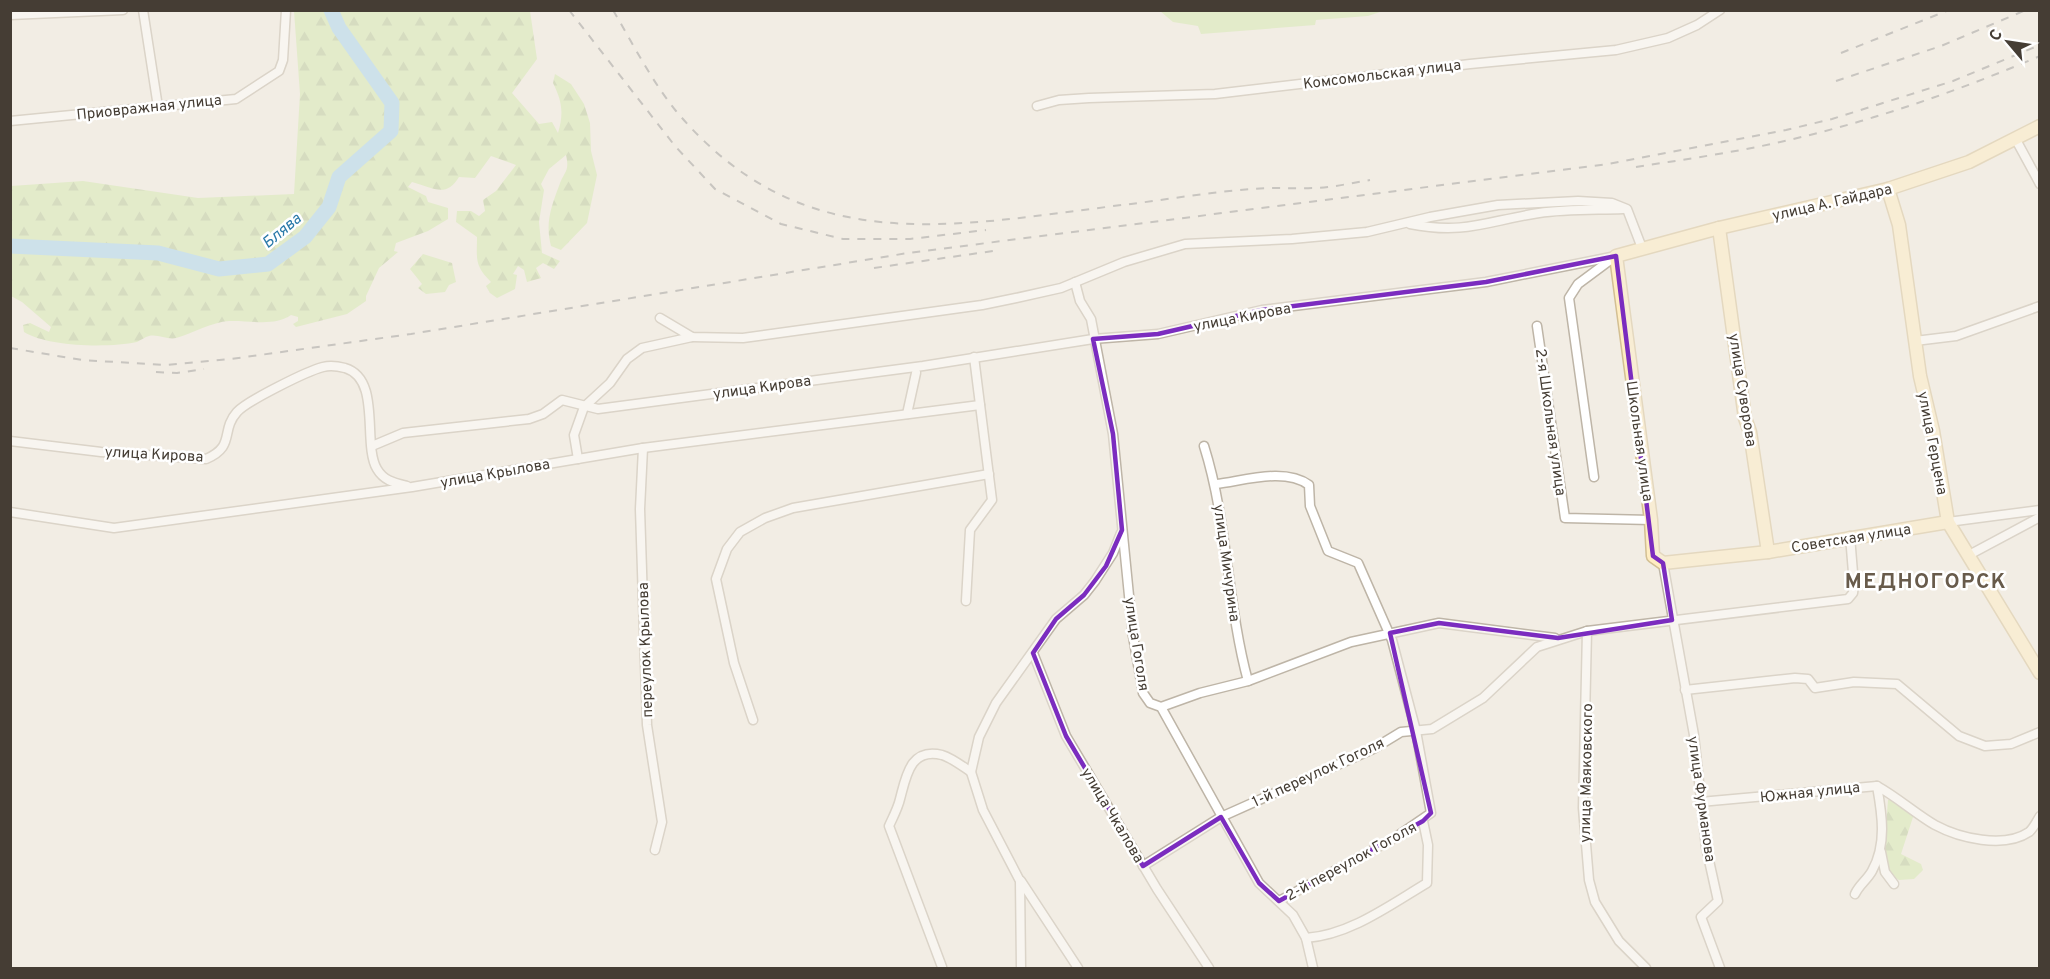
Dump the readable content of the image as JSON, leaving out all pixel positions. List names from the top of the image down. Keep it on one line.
{"streets":{"street":["Комсомольская улица","Приовражная улица","улица А. Гайдара","улица Кирова","улица Суворова","2-я Школьная улица","Школьная улица","улица Герцена","улица Крылова","Советская улица","улица Мичурина","улица Гоголя","переулок Крылова","1-й переулок Гоголя","улица Маяковского","Южная улица","улица Фурманова","улица Чкалова","2-й переулок Гоголя"]},"crossings":[["улица А. Гайдара","улица Кирова"],["улица А. Гайдара","улица Суворова"],["улица А. Гайдара","Школьная улица"],["улица А. Гайдара","улица Герцена"],["улица Кирова","Школьная улица"],["улица Кирова","улица Гоголя"],["улица Суворова","Советская улица"],["2-я Школьная улица","Школьная улица"],["Школьная улица","Советская улица"],["Школьная улица","улица Фурманова"],["улица Герцена","Советская улица"],["улица Крылова","переулок Крылова"],["улица Гоголя","1-й переулок Гоголя"],["улица Гоголя","2-й переулок Гоголя"],["1-й переулок Гоголя","улица Чкалова"],["Южная улица","улица Фурманова"]],"districts":["МЕДНОГОРСК"],"water":["Блява"],"north":"top left"}
